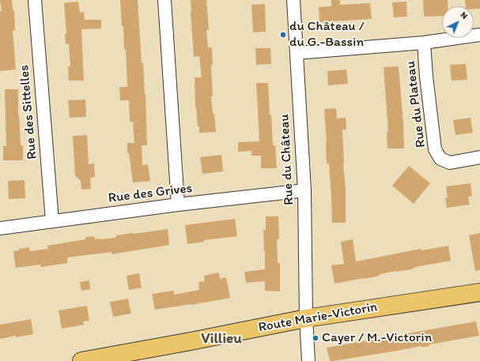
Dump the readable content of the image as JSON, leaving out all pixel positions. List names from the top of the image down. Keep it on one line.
{"streets":{"main road":["Route Marie-Victorin"],"street":["Rue du Plateau","Rue des Sittelles","Rue du Château","Rue des Grives"]},"crossings":[["Rue des Sittelles","Rue des Grives"],["Rue du Château","Rue des Grives"],["Rue du Château","Route Marie-Victorin"]],"districts":["Villieu"],"places":["du Château / du G.-Bassin","Cayer / M.-Victorin"],"north":"top right"}
